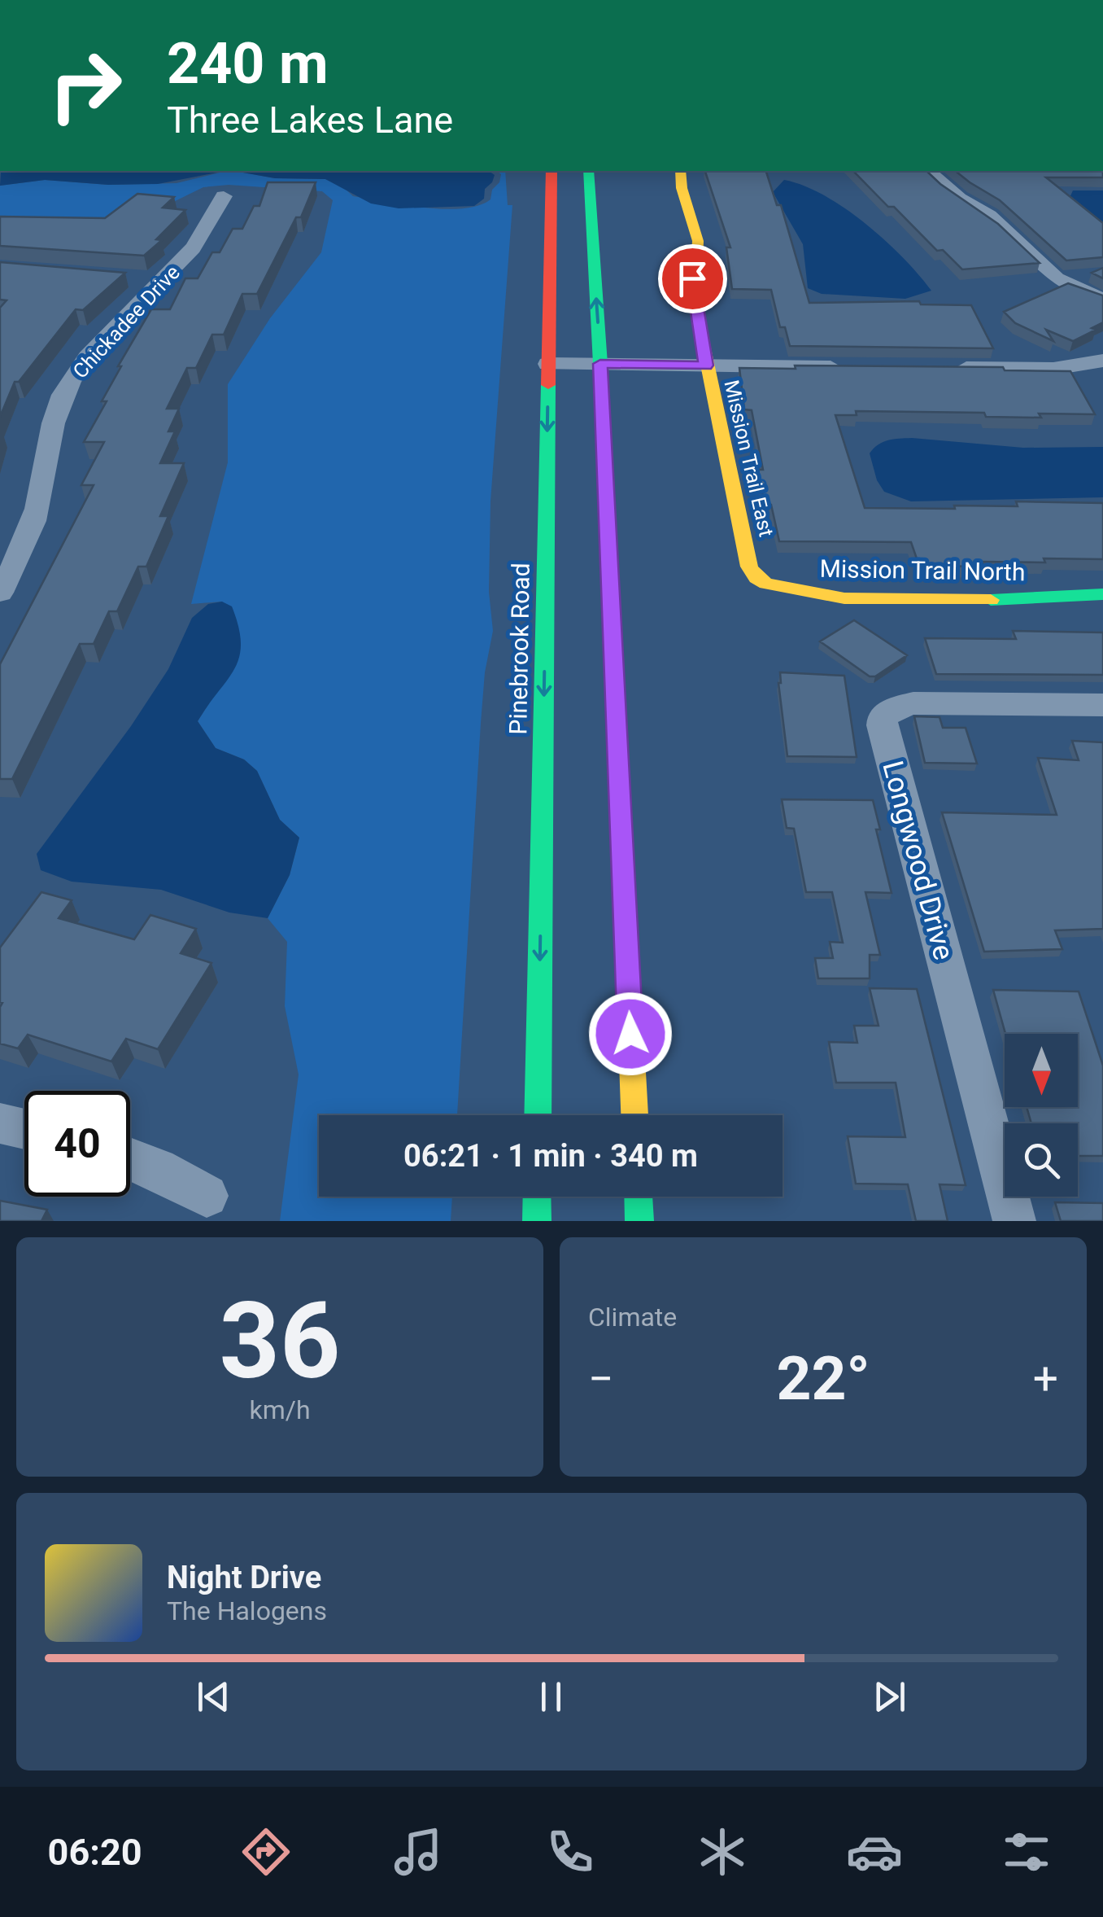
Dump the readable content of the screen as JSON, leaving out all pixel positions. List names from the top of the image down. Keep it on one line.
{"streets":{"street":["Chickadee Drive","Mission Trail East","Mission Trail North","Pinebrook Road","Longwood Drive"]},"crossings":[["Mission Trail East","Mission Trail North"]],"north":"bottom","page":{"turn":["240 m","Three Lakes Lane"],"limit":"40","trip":"06:21 · 1 min · 340 m","tile":[["36","km/h"],"Climate"],"heat":["−","22°","+"],"song":["Night Drive","The Halogens"],"tabs":"06:20"}}
